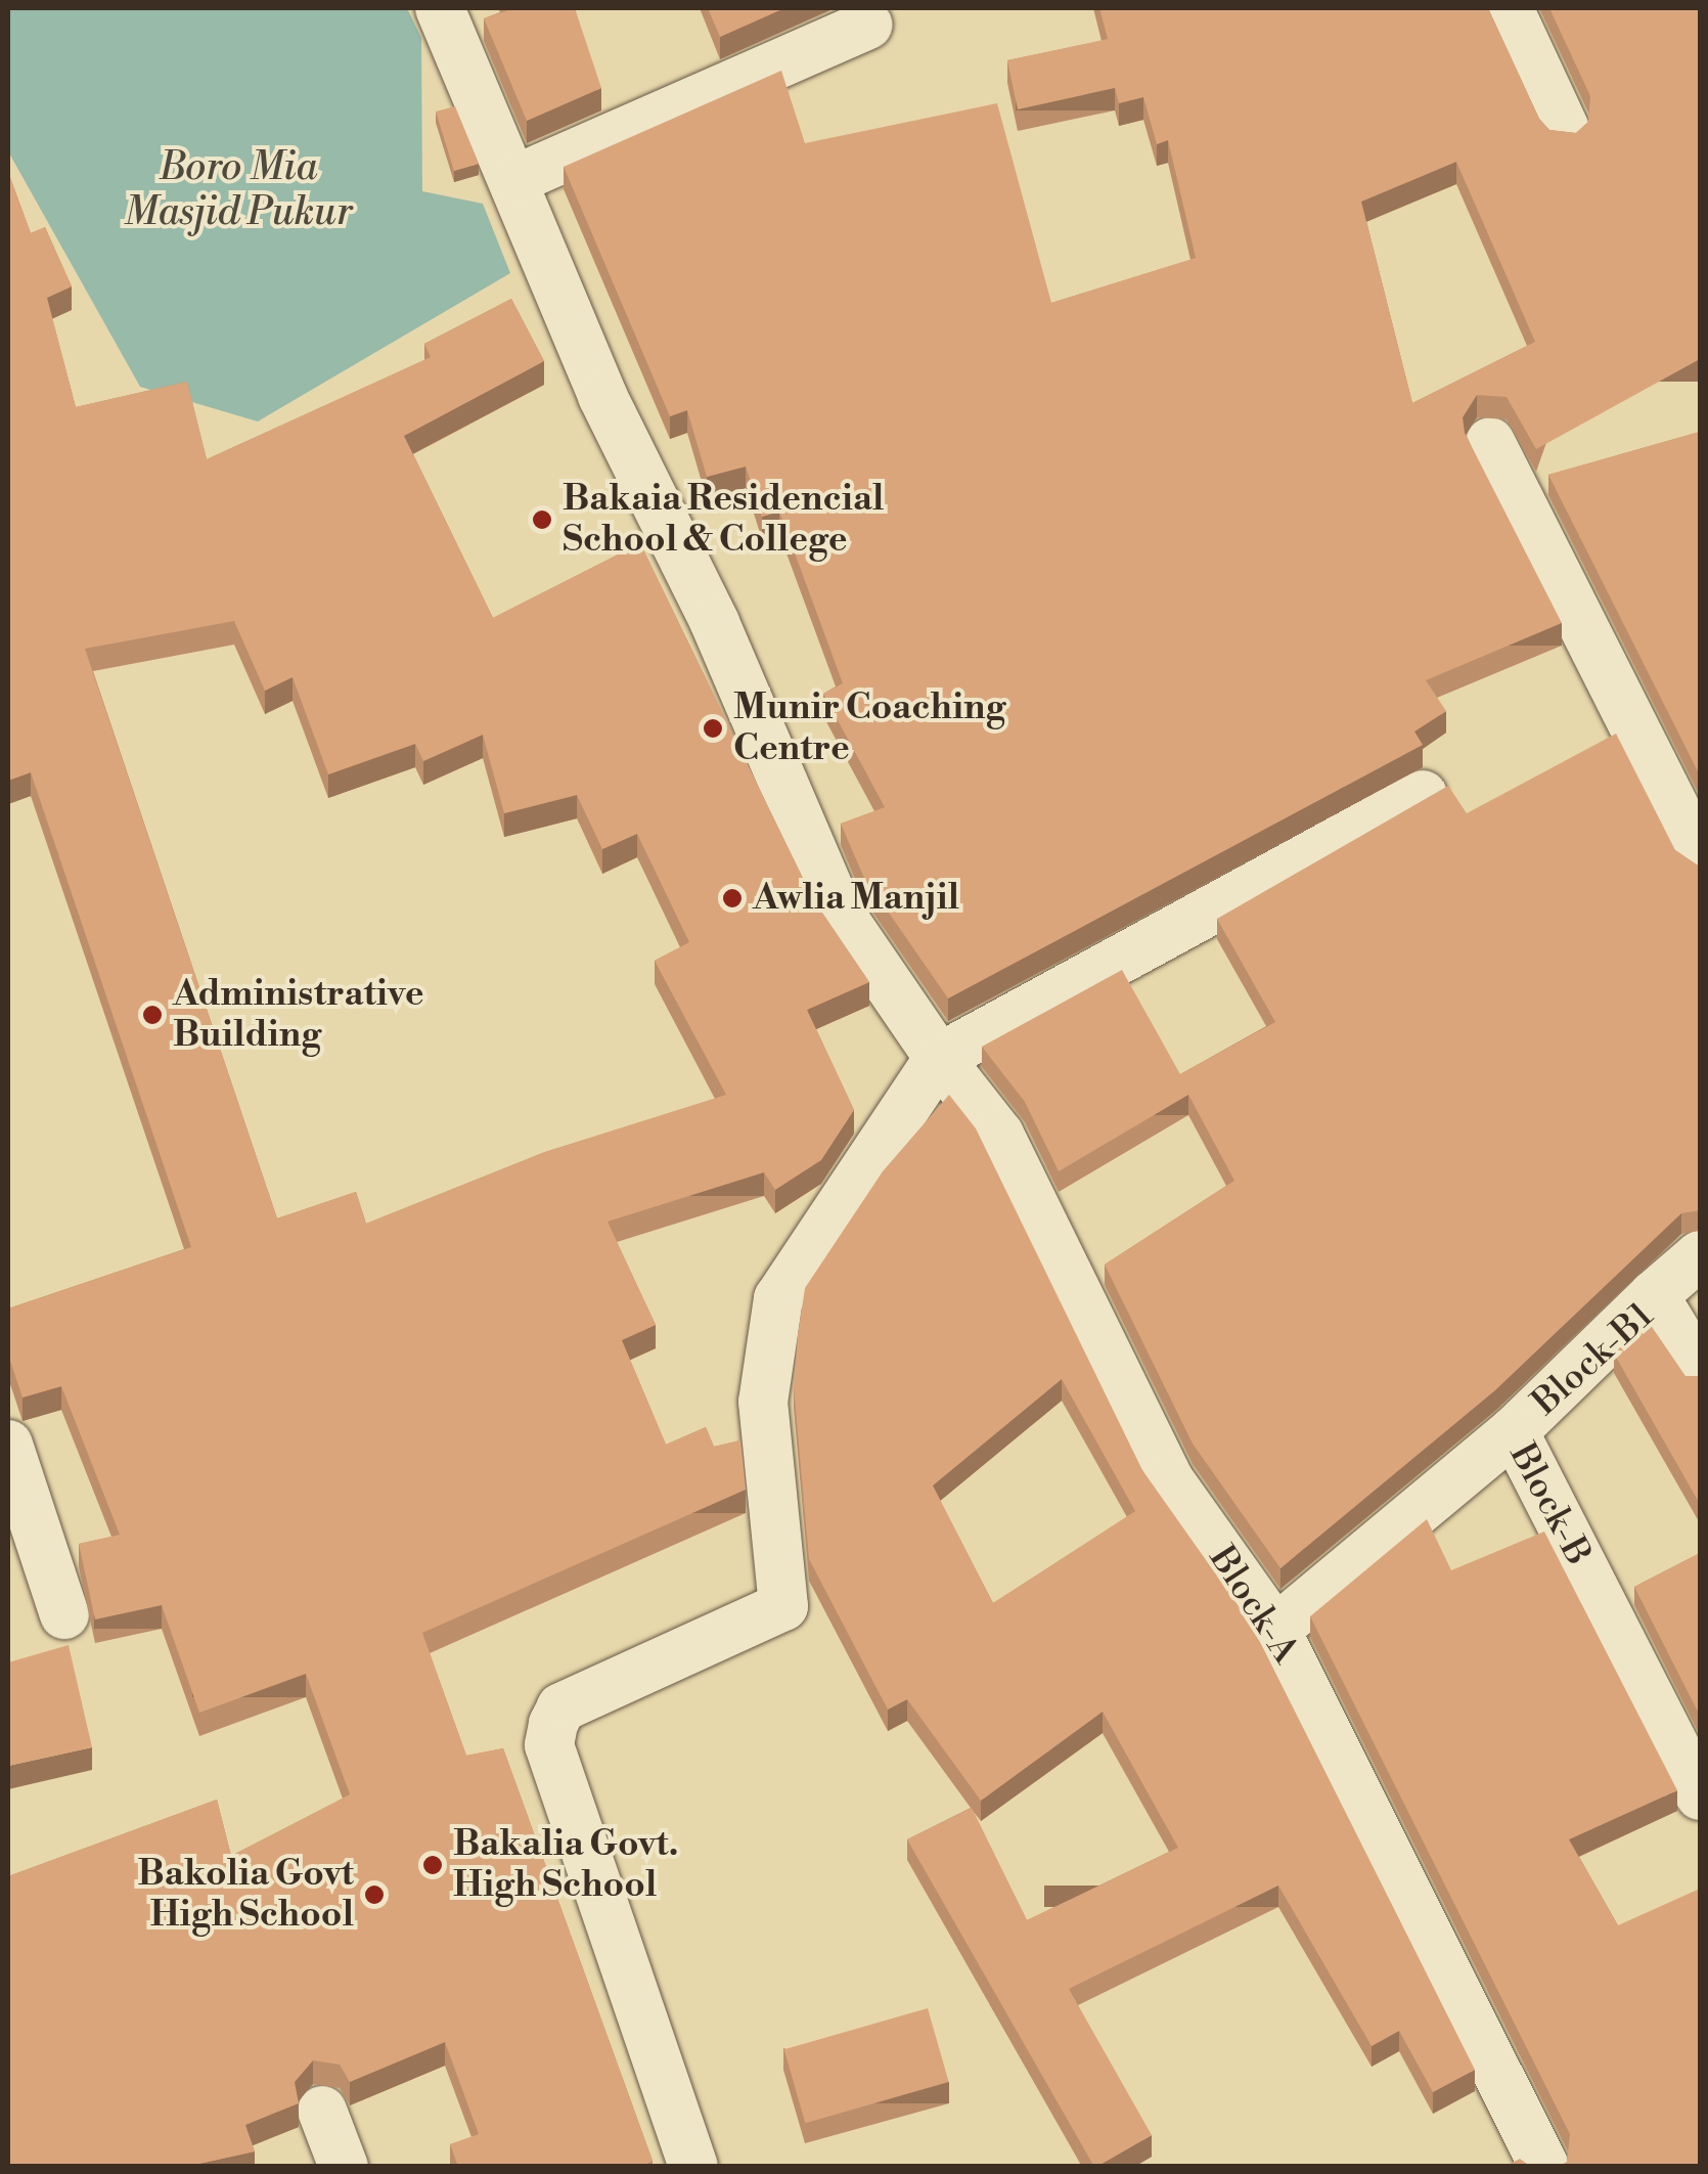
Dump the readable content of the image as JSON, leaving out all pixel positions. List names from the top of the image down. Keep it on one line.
{"streets":{"street":["Block-B1","Block-B","Block-A"]},"crossings":[["Block-B1","Block-B"],["Block-B","Block-A"]],"water":["Boro Mia Masjid Pukur"],"places":["Bakaia Residencial School & College","Munir Coaching Centre","Awlia Manjil","Administrative Building","Bakalia Govt. High School","Bakolia Govt High School"]}
